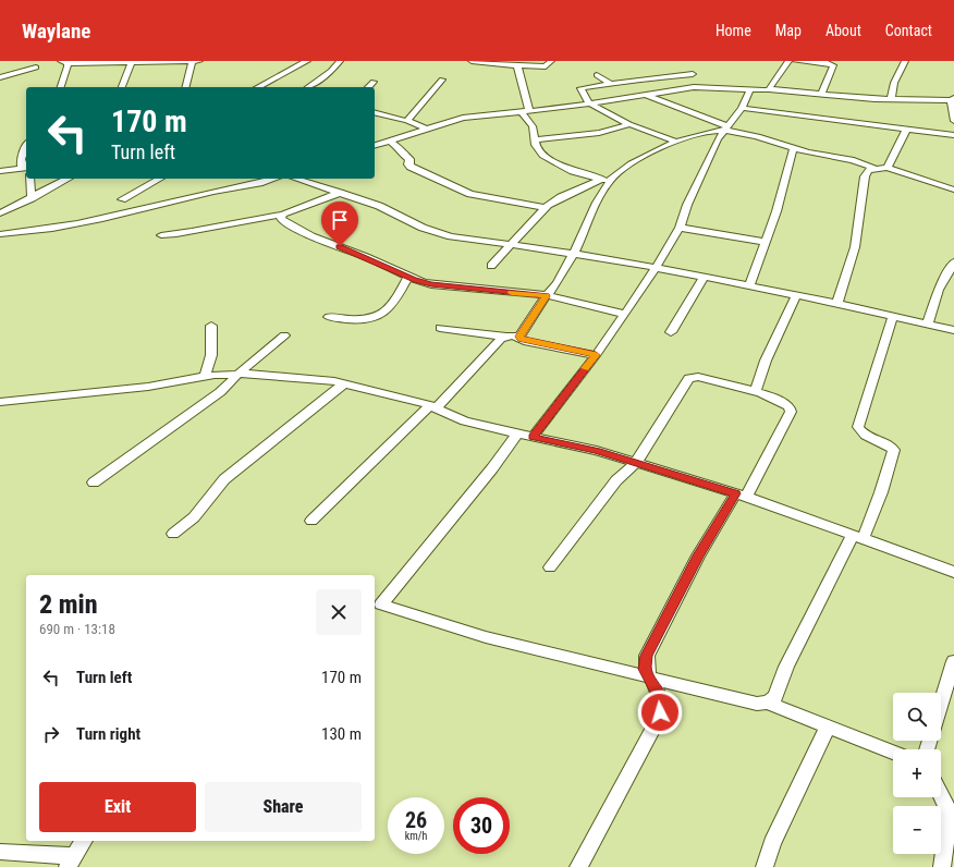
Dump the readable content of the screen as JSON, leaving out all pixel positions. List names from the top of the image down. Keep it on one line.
{"page":{"header":"Waylane","nav":["Home","Map","About","Contact"],"turn":["170 m","Turn left"],"heading":["2 min","690 m · 13:18"],"list":[{"name":"Turn left","value":"170 m"},{"name":"Turn right","value":"130 m"}],"map_buttons":["+","−"],"buttons":["Exit","Share"],"speed":"26 km/h","limit":"30"}}
